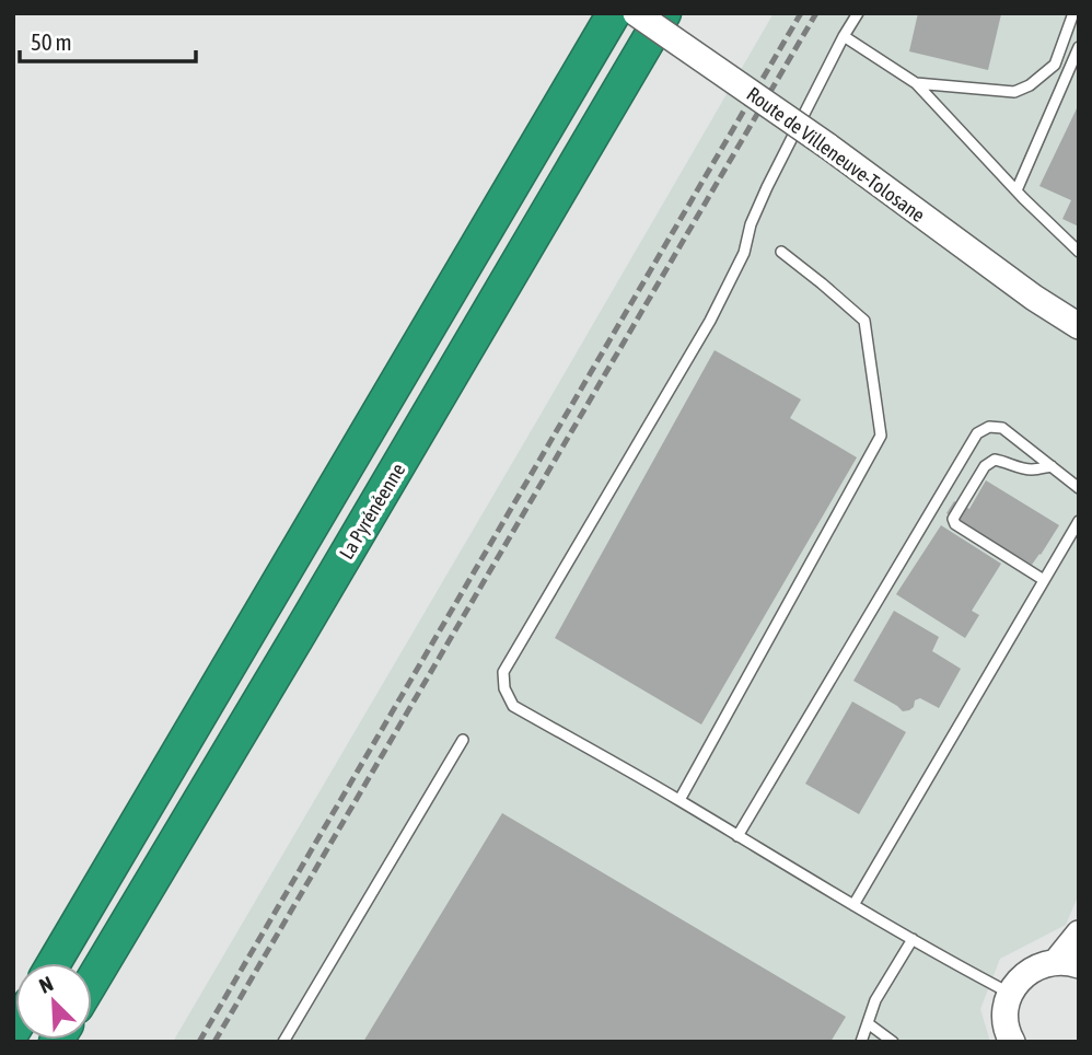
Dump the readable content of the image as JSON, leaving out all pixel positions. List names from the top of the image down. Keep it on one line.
{"streets":{"highway":["La Pyrénéenne"],"street":["Route de Villeneuve-Tolosane"]},"scale_bar":"50 m","north":"top left"}
